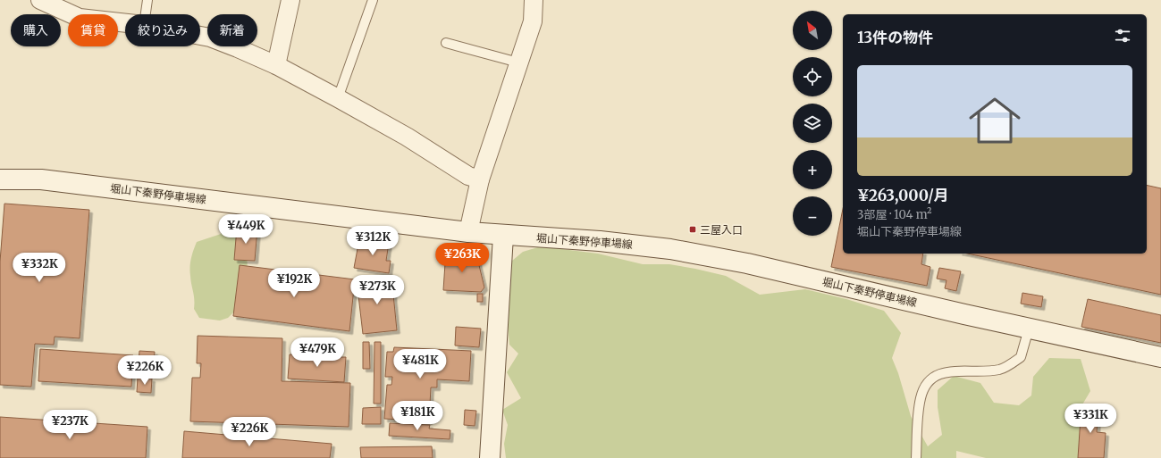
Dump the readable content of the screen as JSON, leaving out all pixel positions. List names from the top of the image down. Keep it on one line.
{"streets":{"main road":["堀山下秦野停車場線"]},"places":{"transit":["三屋入口"]},"north":"top left","page":{"map_buttons":["+","−"],"chip":["購入","賃貸","絞り込み","新着"],"heading":"13件の物件","list":[{"name":"¥263,000/月","note":"3部屋 · 104 m² · 堀山下秦野停車場線"}],"price":["¥449K","¥312K","¥263K","¥332K","¥192K","¥273K","¥479K","¥481K","¥226K","¥181K","¥331K","¥237K","¥226K"]}}
